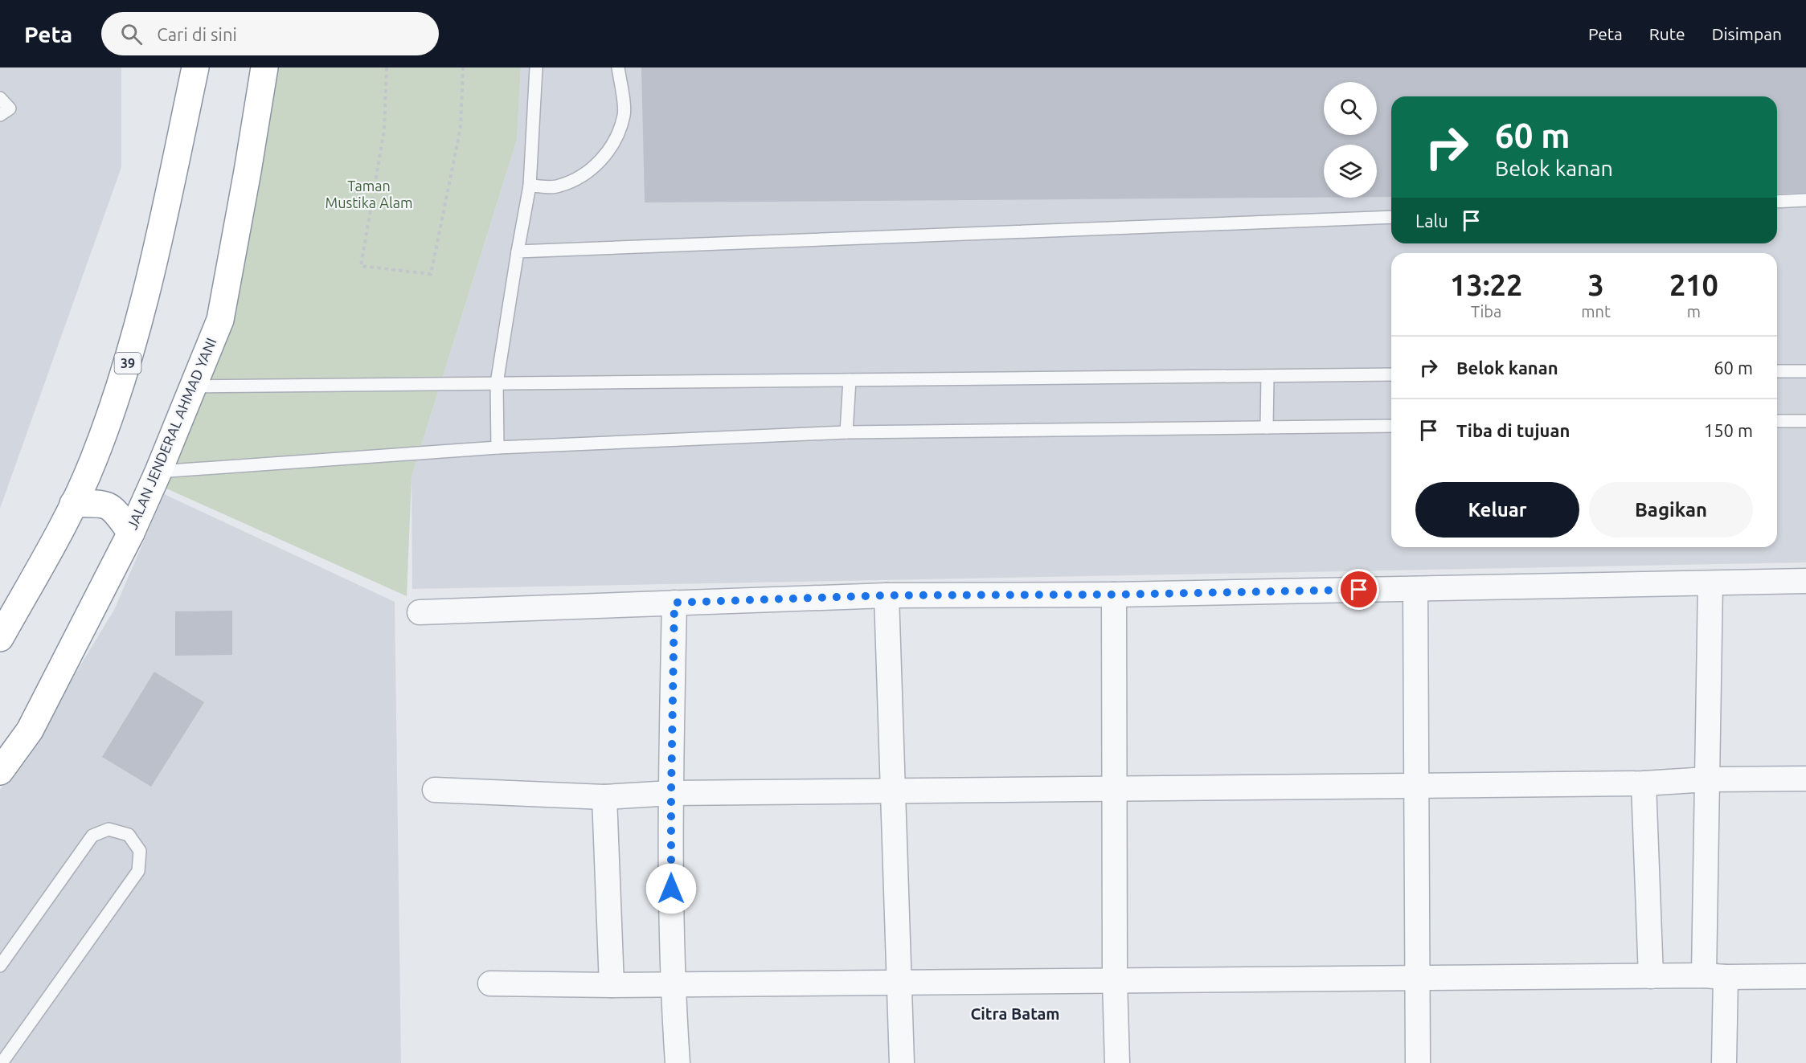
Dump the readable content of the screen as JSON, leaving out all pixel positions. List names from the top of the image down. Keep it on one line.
{"streets":{"highway":["39","JALAN JENDERAL AHMAD YANI"]},"districts":["Citra Batam"],"parks":["Taman Mustika Alam"],"page":{"header":"Peta","search":"Cari di sini","nav":["Peta","Rute","Disimpan"],"turn":["60 m","Belok kanan"],"then":"Lalu","eta":["13:22","Tiba","3","mnt","210","m"],"list":[{"name":"Belok kanan","value":"60 m"},{"name":"Tiba di tujuan","value":"150 m"}],"buttons":["Keluar","Bagikan"]}}
